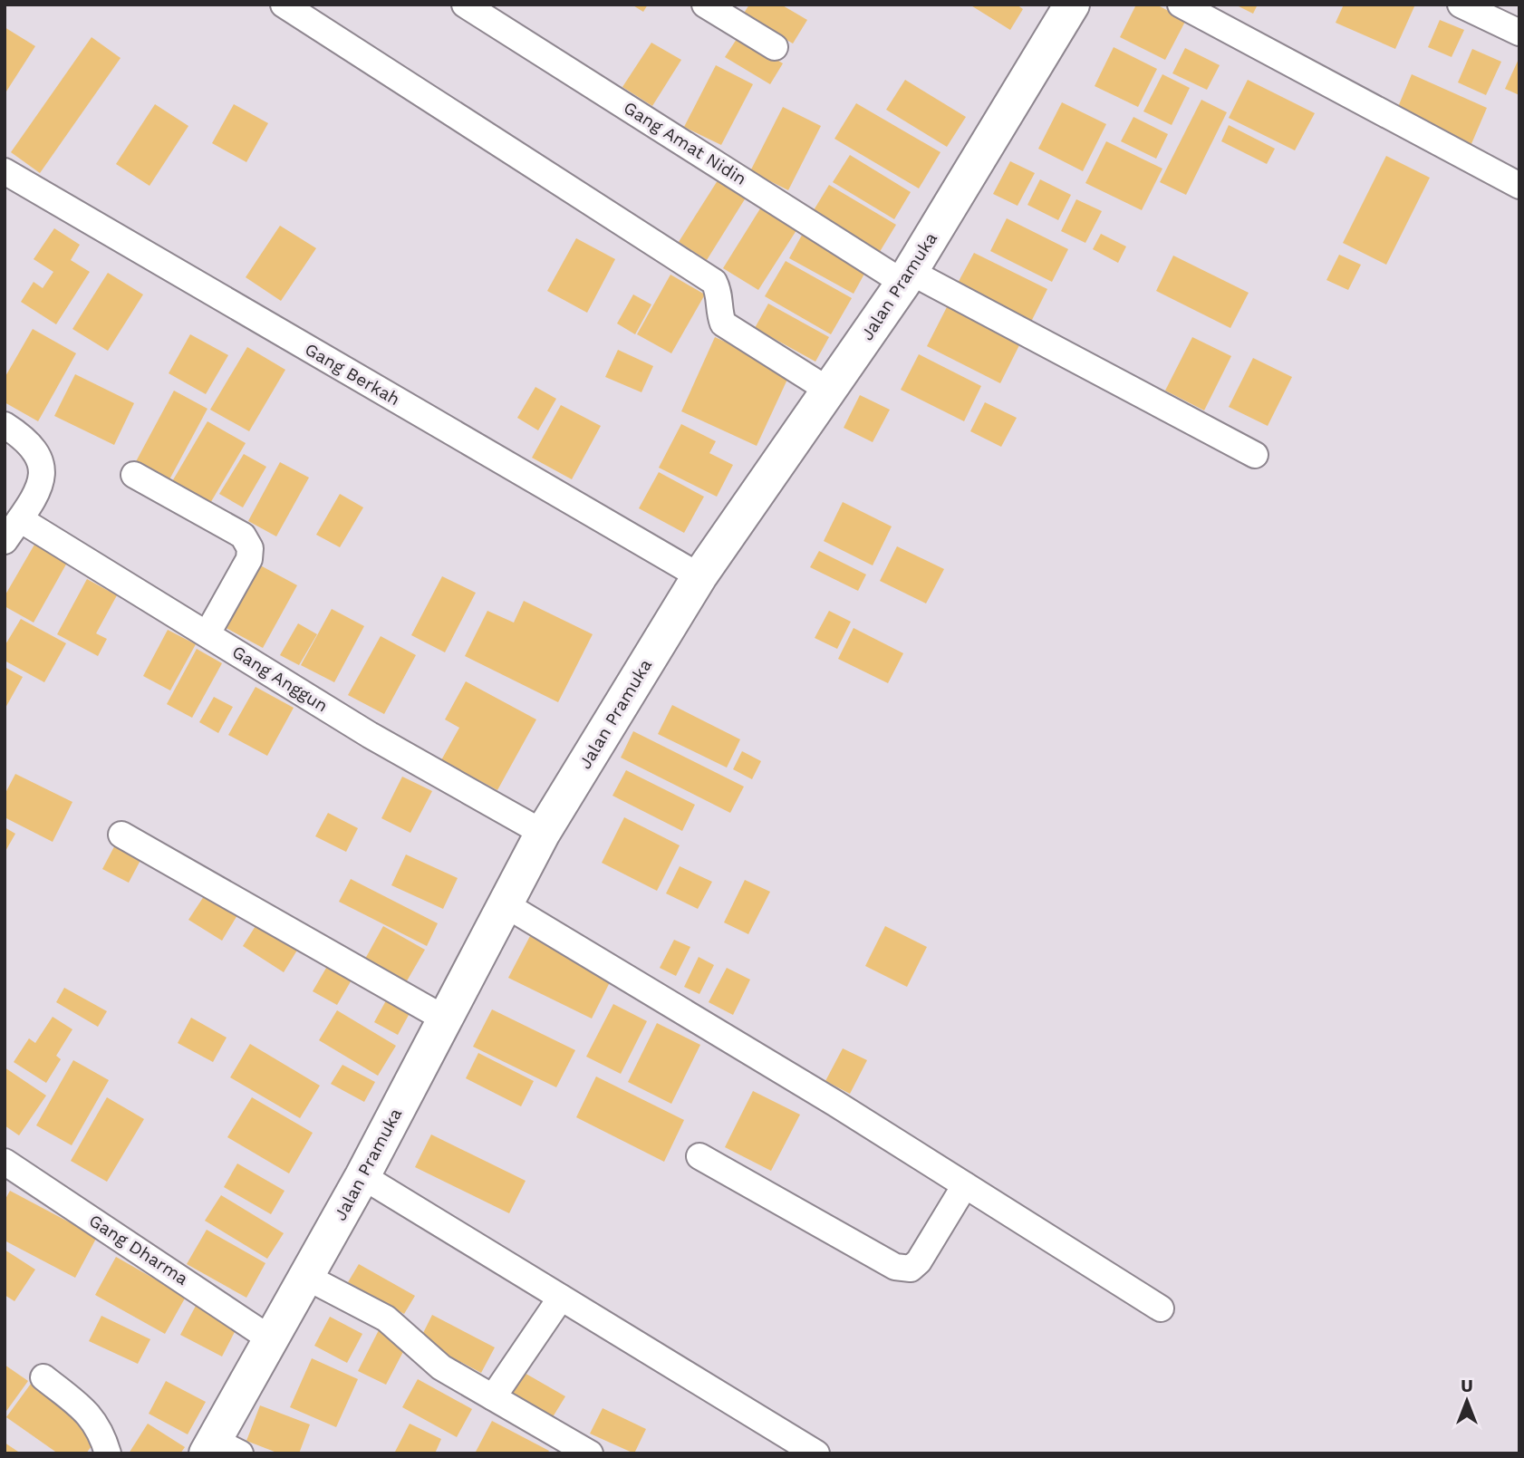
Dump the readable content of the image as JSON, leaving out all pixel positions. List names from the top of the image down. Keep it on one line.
{"streets":{"street":["Gang Amat Nidin","Jalan Pramuka","Gang Berkah","Gang Anggun","Gang Dharma"]},"crossings":[["Gang Amat Nidin","Jalan Pramuka"],["Jalan Pramuka","Gang Berkah"],["Jalan Pramuka","Gang Anggun"],["Jalan Pramuka","Gang Dharma"]],"north":"top"}
